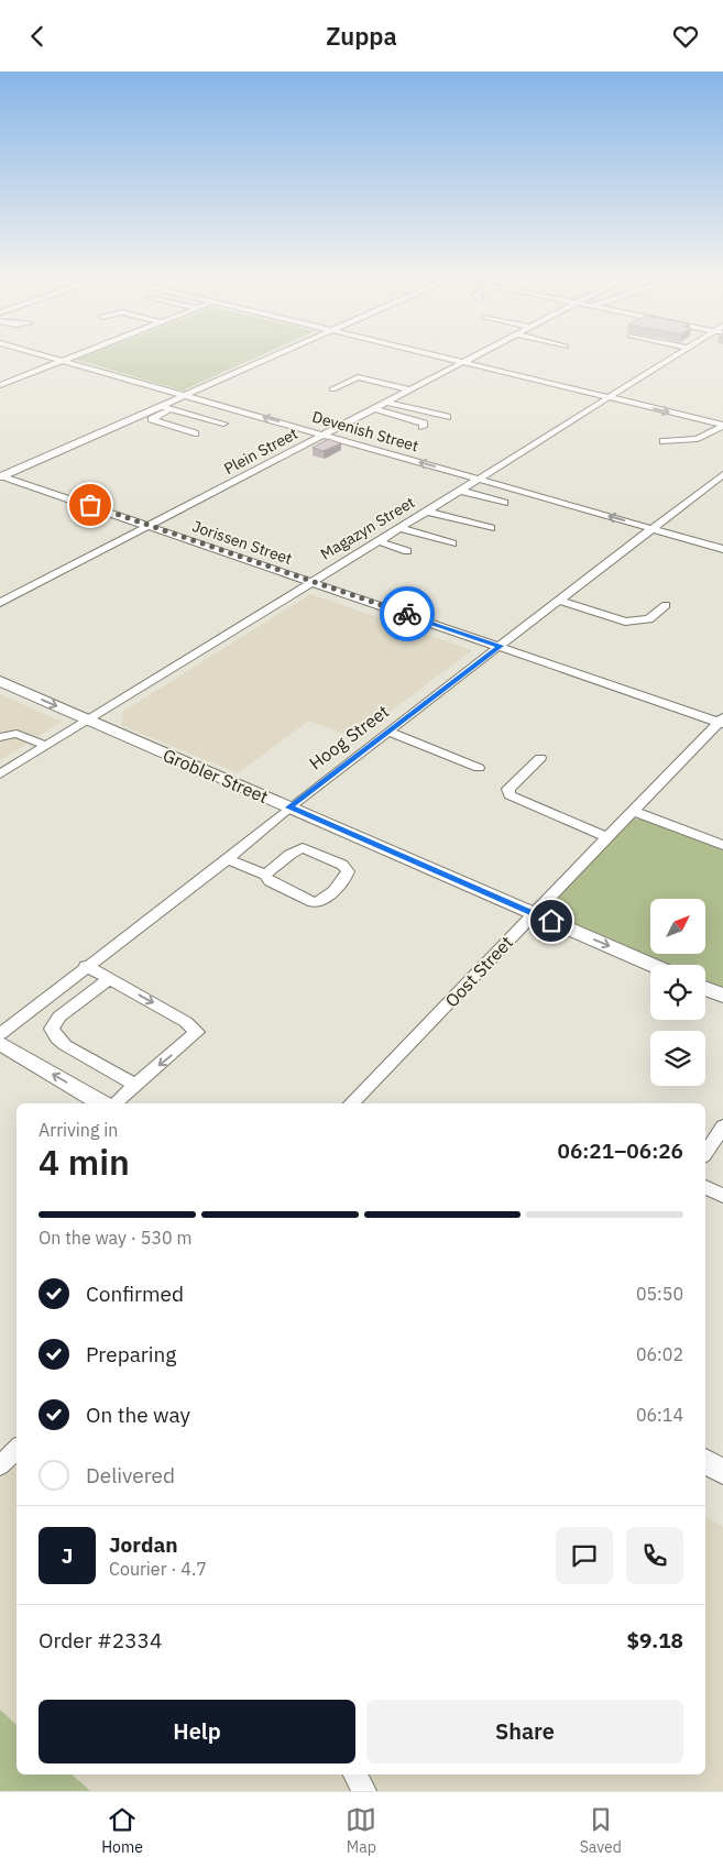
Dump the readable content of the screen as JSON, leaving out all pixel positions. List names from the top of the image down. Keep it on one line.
{"streets":{"main road":["Grobler Street"],"street":["Devenish Street","Plein Street","Magazyn Street","Jorissen Street","Hoog Street","Oost Street"]},"crossings":[["Devenish Street","Plein Street"],["Devenish Street","Magazyn Street"],["Devenish Street","Hoog Street"],["Plein Street","Jorissen Street"],["Magazyn Street","Jorissen Street"],["Magazyn Street","Grobler Street"],["Jorissen Street","Hoog Street"],["Jorissen Street","Oost Street"],["Hoog Street","Grobler Street"],["Grobler Street","Oost Street"]],"north":"top right","page":{"header":"Zuppa","heading":["4 min","Arriving in","06:21–06:26"],"panel":["Jordan","Courier · 4.7","Order #2334","$9.18"],"bar":"On the way · 530 m","list":[["Confirmed","05:50"],["Preparing","06:02"],["On the way","06:14"],"Delivered"],"round":"J","buttons":["Help","Share"],"tabs":["Home","Map","Saved"]}}
